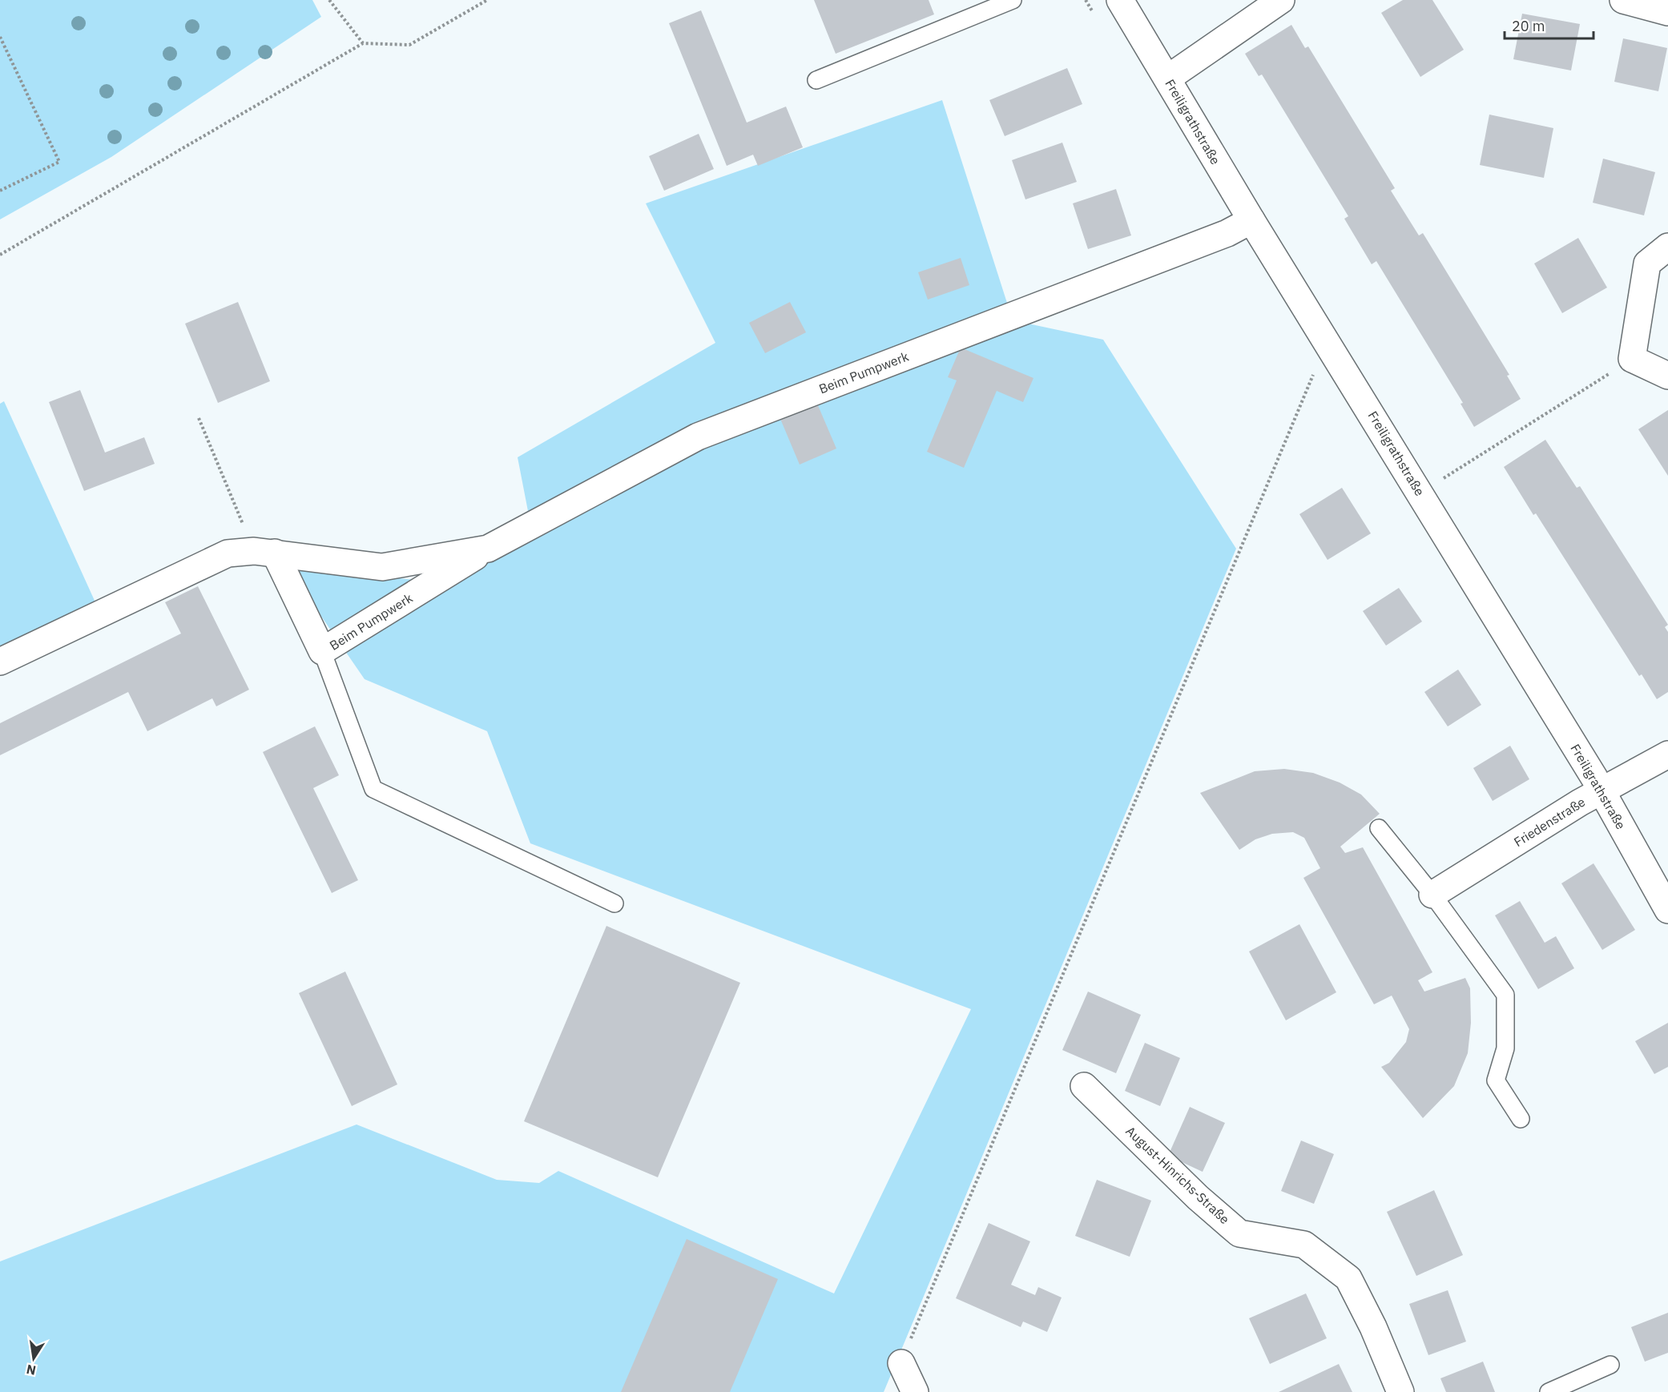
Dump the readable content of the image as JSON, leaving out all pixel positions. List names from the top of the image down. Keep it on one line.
{"streets":{"street":["Freiligrathstraße","Beim Pumpwerk","Friedenstraße","August-Hinrichs-Straße"]},"crossings":[["Freiligrathstraße","Beim Pumpwerk"],["Freiligrathstraße","Friedenstraße"]],"scale_bar":"20 m","north":"bottom"}
